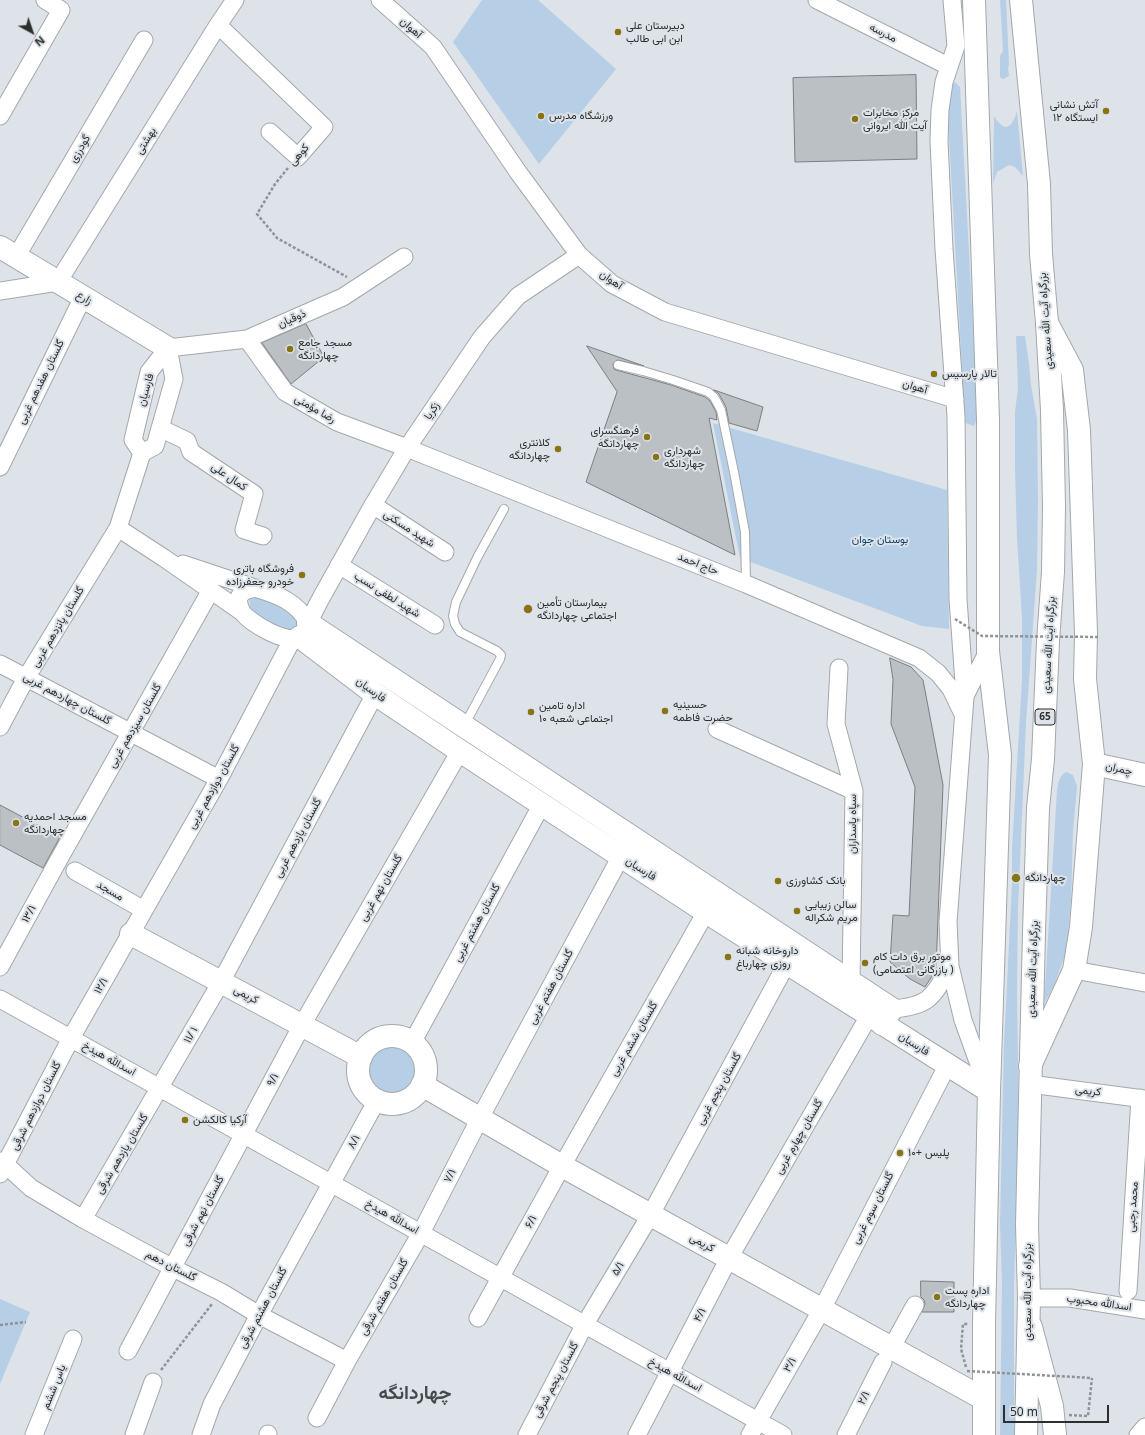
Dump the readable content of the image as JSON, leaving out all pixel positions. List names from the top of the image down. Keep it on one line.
{"streets":{"main road":["زارع","بزرگراه آیت الله سعیدی","فارسیان","65","چمران","کریمی"],"street":["آهوان","مدرسه","بهشتی","گودرزی","کوهی","ذوقیان","گلستان هفدهم غربی","رضا مؤمنی","زکریا","کمال علی","شهید مسکنی","حاج احمد","شهید لطفی نسب","گلستان پانزدهم غربی","گلستان چهاردهم غربی","گلستان سیزدهم غربی","گلستان دوازدهم غربی","سپاه پاسداران","گلستان یازدهم غربی","گلستان نهم غربی","مسجد","۱۳/۱","گلستان هشتم غربی","۱۲/۱","گلستان هفتم غربی","۱۱/ ۱","گلستان ششم غربی","اسدالله هیدخ","۹/۱","گلستان پنجم غربی","گلستان دوازدهم شرقی","گلستان چهارم غربی","۸/۱","گلستان یازدهم شرقی","۷/۱","محمد رجبی","گلستان سوم غربی","گلستان نهم شرقی","۶/۱","گلستان دهم","۵/۱","گلستان هفتم شرقی","اسدالله محبوب","گلستان هشتم شرقی","۴/۱","۳/۱","گلستان پنجم شرقی","یاس ششم","۲/۱"]},"crossings":[["آهوان","زکریا"],["بهشتی","کوهی"],["بهشتی","زارع"],["گودرزی","زارع"],["زارع","ذوقیان"],["زارع","گلستان هفدهم غربی"],["زارع","فارسیان"],["ذوقیان","فارسیان"],["ذوقیان","رضا مؤمنی"],["بزرگراه آیت الله سعیدی","کریمی"],["بزرگراه آیت الله سعیدی","اسدالله محبوب"],["فارسیان","زکریا"],["فارسیان","کمال علی"],["فارسیان","گلستان دوازدهم غربی"],["فارسیان","سپاه پاسداران"],["فارسیان","گلستان یازدهم غربی"],["فارسیان","گلستان نهم غربی"],["فارسیان","گلستان هشتم غربی"],["فارسیان","گلستان هفتم غربی"],["فارسیان","گلستان ششم غربی"],["فارسیان","گلستان پنجم غربی"],["فارسیان","گلستان چهارم غربی"],["فارسیان","گلستان سوم غربی"],["رضا مؤمنی","زکریا"],["رضا مؤمنی","حاج احمد"],["زکریا","شهید مسکنی"],["زکریا","حاج احمد"],["زکریا","شهید لطفی نسب"],["زکریا","گلستان دوازدهم غربی"],["گلستان پانزدهم غربی","گلستان چهاردهم غربی"],["گلستان چهاردهم غربی","گلستان سیزدهم غربی"],["گلستان چهاردهم غربی","گلستان دوازدهم غربی"],["گلستان سیزدهم غربی","۱۳/۱"],["گلستان دوازدهم غربی","مسجد"],["گلستان دوازدهم غربی","۱۲/۱"],["گلستان دوازدهم غربی","کریمی"],["گلستان یازدهم غربی","کریمی"],["گلستان یازدهم غربی","۱۱/ ۱"],["گلستان نهم غربی","کریمی"],["گلستان نهم غربی","۹/۱"],["گلستان هشتم غربی","کریمی"],["گلستان هشتم غربی","۸/۱"],["۱۲/۱","کریمی"],["۱۲/۱","اسدالله هیدخ"],["۱۲/۱","گلستان دوازدهم شرقی"],["گلستان هفتم غربی","کریمی"],["گلستان هفتم غربی","۷/۱"],["کریمی","۱۱/ ۱"],["کریمی","گلستان ششم غربی"],["کریمی","۹/۱"],["کریمی","گلستان پنجم غربی"],["کریمی","گلستان چهارم غربی"],["کریمی","۸/۱"],["کریمی","۷/۱"],["کریمی","محمد رجبی"],["کریمی","گلستان سوم غربی"],["کریمی","۶/۱"],["کریمی","۵/۱"],["کریمی","۴/۱"],["کریمی","۳/۱"],["کریمی","۲/۱"],["۱۱/ ۱","اسدالله هیدخ"],["۱۱/ ۱","گلستان یازدهم شرقی"],["گلستان ششم غربی","۶/۱"],["اسدالله هیدخ","۹/۱"],["اسدالله هیدخ","گلستان دوازدهم شرقی"],["اسدالله هیدخ","۸/۱"],["اسدالله هیدخ","گلستان یازدهم شرقی"],["اسدالله هیدخ","۷/۱"],["اسدالله هیدخ","گلستان نهم شرقی"],["اسدالله هیدخ","۶/۱"],["اسدالله هیدخ","۵/۱"],["اسدالله هیدخ","گلستان هفتم شرقی"],["اسدالله هیدخ","گلستان هشتم شرقی"],["اسدالله هیدخ","۴/۱"],["اسدالله هیدخ","۳/۱"],["اسدالله هیدخ","گلستان پنجم شرقی"],["۹/۱","گلستان نهم شرقی"],["گلستان پنجم غربی","۵/۱"],["گلستان دوازدهم شرقی","گلستان دهم"],["گلستان چهارم غربی","۴/۱"],["۸/۱","گلستان هشتم شرقی"],["گلستان یازدهم شرقی","گلستان دهم"],["۷/۱","گلستان هفتم شرقی"],["گلستان سوم غربی","۳/۱"],["گلستان نهم شرقی","گلستان دهم"],["گلستان دهم","گلستان هفتم شرقی"],["گلستان دهم","گلستان هشتم شرقی"],["۵/۱","گلستان پنجم شرقی"]],"districts":["چهاردانگه"],"parks":["بوستان جوان"],"places":["دبیرستان علی ابن ابی طالب","آتش نشانی ایستگاه ۱۲","ورزشگاه مدرس","مرکز مخابرات آیت الله ایروانی","مسجد جامع چهاردانگه","تالار پارسیس","فرهنگسرای چهاردانگه","کلانتری چهاردانگه","شهرداری چهاردانگه","فروشگاه باتری خودرو جعفرزاده","بیمارستان تأمین اجتماعی چهاردانگه","حسینیه حضرت فاطمه","اداره تامین اجتماعی شعبه ۱۰","مسجد احمدیه چهاردانگه","چهاردانگه","بانک کشاورزی","سالن زیبایی مریم شکراله","داروخانه شبانه روزی چهارباغ","موتور برق دات کام (بازرگانی اعتصامی )","آرکیا کالکشن","پلیس +۱۰","اداره پست چهاردانگه"],"scale_bar":"50 m","north":"bottom right"}
